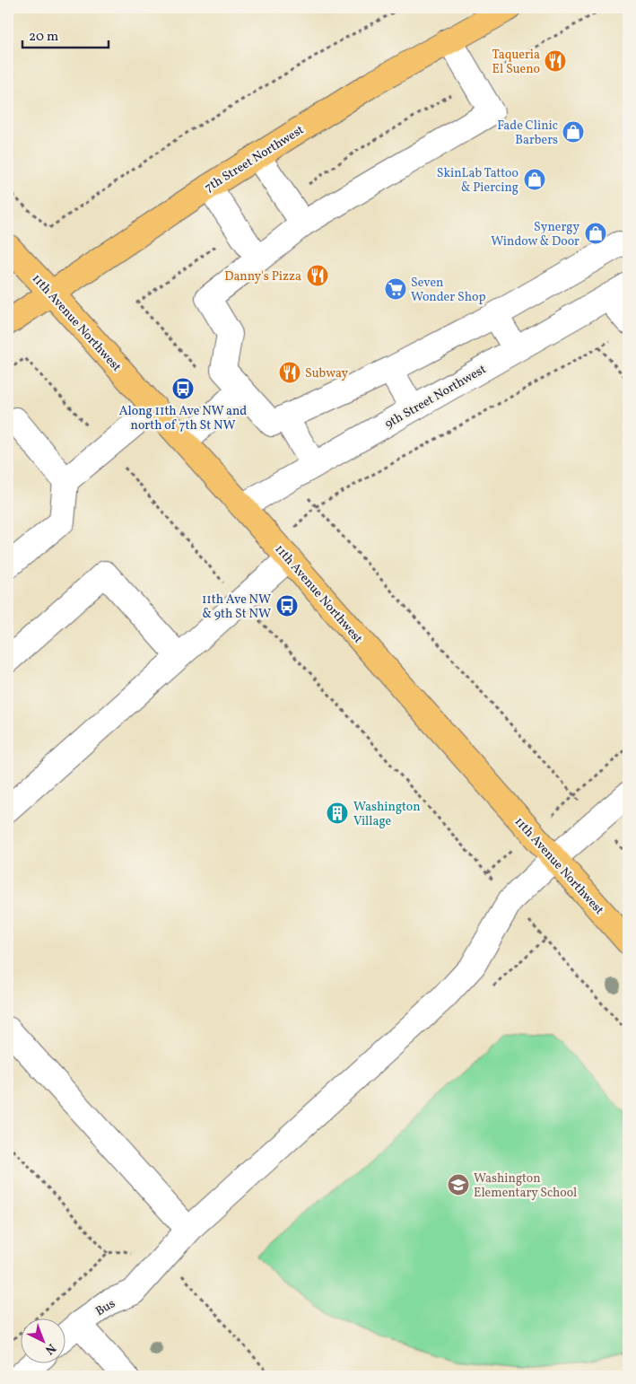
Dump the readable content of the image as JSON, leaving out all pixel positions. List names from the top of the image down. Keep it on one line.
{"streets":{"main road":["7th Street Northwest","11th Avenue Northwest"],"street":["9th Street Northwest","Bus"]},"crossings":[["7th Street Northwest","11th Avenue Northwest"],["11th Avenue Northwest","9th Street Northwest"]],"places":{"restaurant":["Taqueria El Sueno","Danny's Pizza","Subway"],"shop":["Fade Clinic Barbers","SkinLab Tattoo & Piercing","Synergy Window & Door"],"supermarket":["Seven Wonder Shop"],"bus stop":["Along 11th Ave NW and north of 7th St NW","11th Ave NW & 9th St NW"],"building":["Washington Village"],"school or university":["Washington Elementary School"]},"scale_bar":"20 m","north":"bottom right"}
